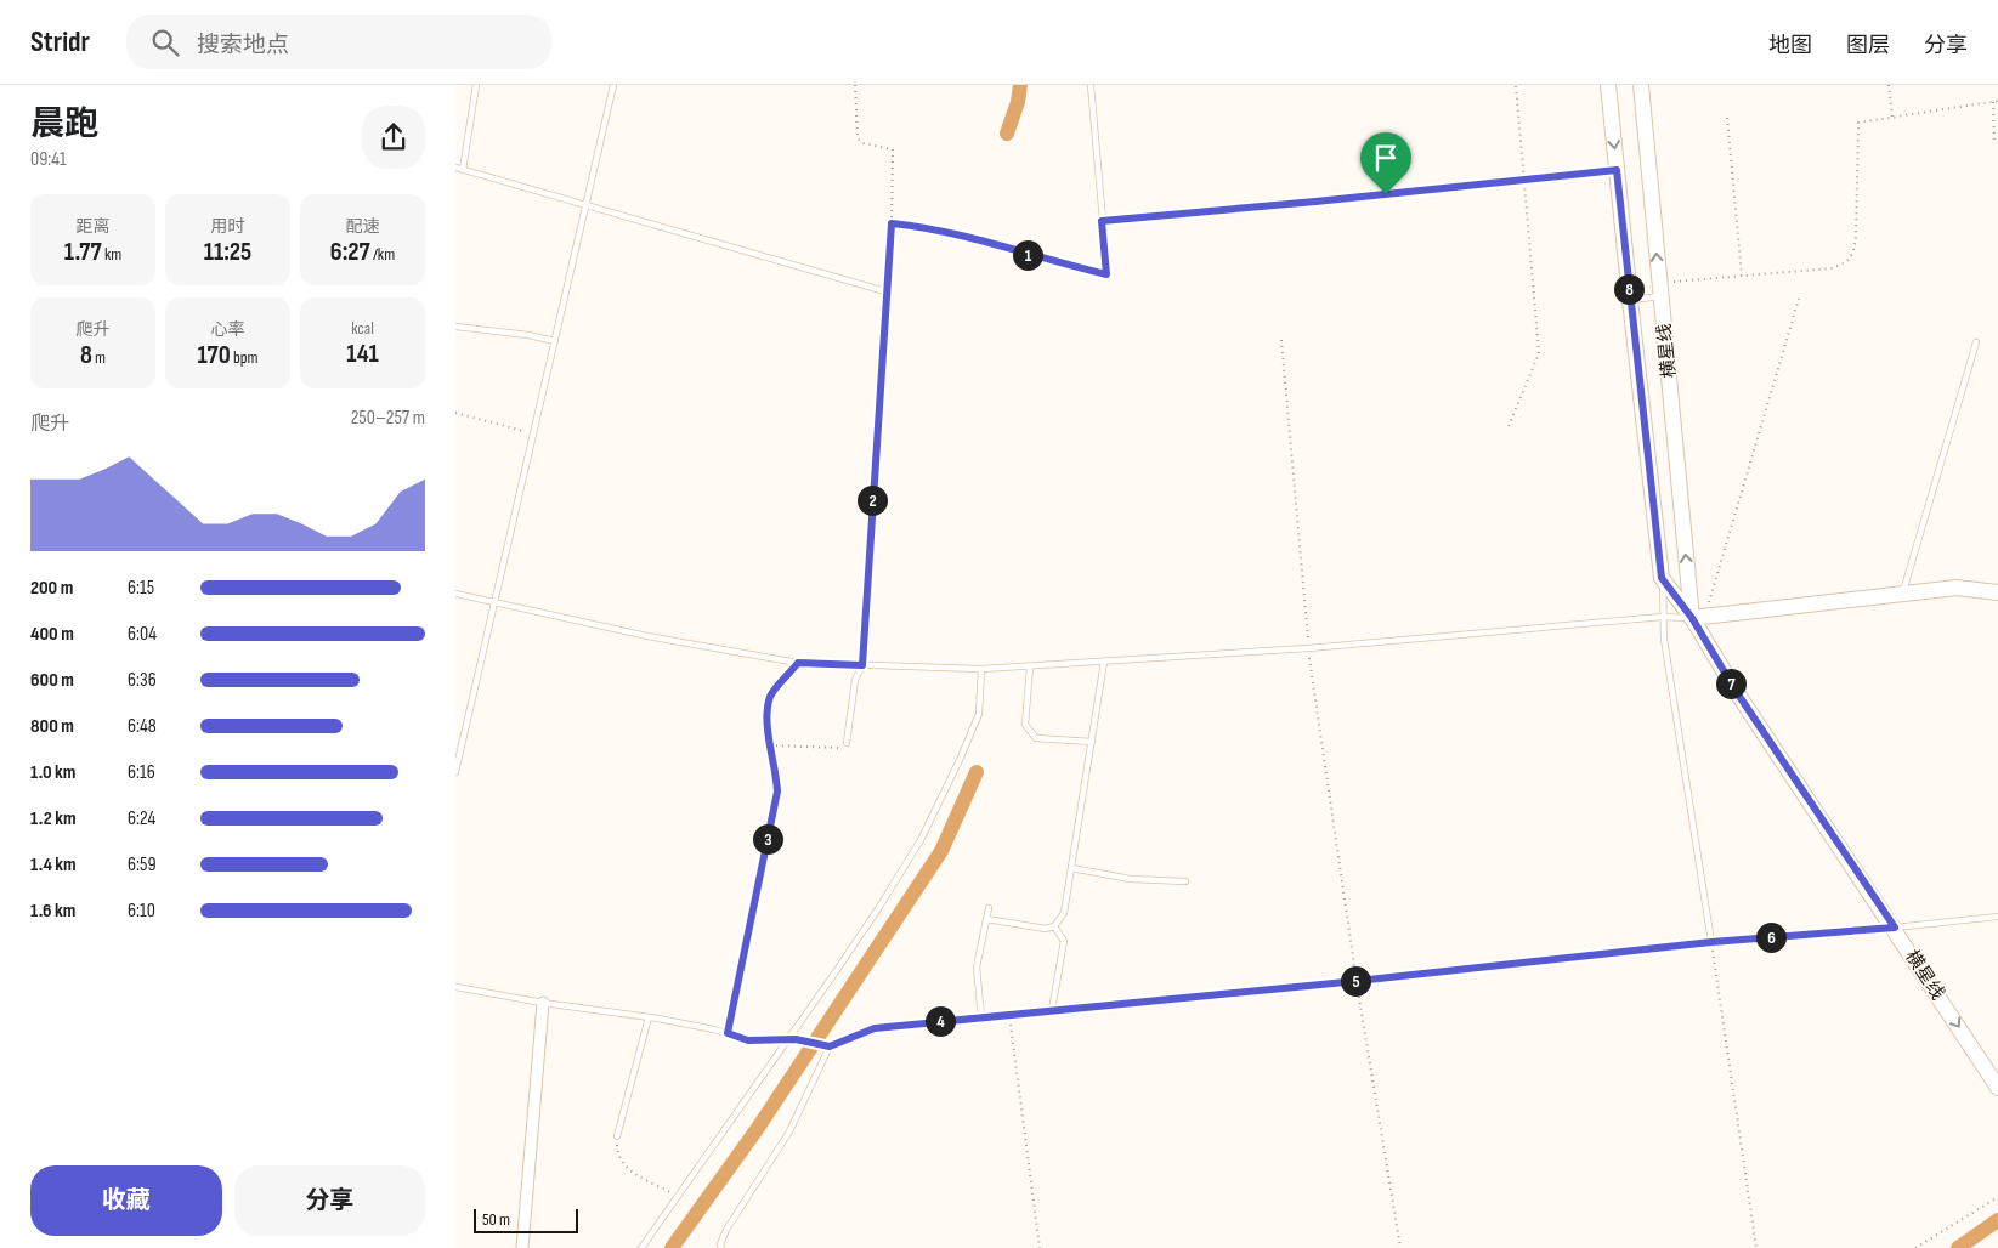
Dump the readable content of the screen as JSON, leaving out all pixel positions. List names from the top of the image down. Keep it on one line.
{"streets":{"street":["横星线"]},"scale_bar":"50 m","page":{"header":"Stridr","search":"搜索地点","nav":["地图","图层","分享"],"heading":["晨跑","09:41"],"stats":[["距离","1.77 km"],["用时","11:25"],["配速","6:27 /km"],["爬升","8 m"],["心率","170 bpm"],["kcal","141"]],"pins":["1","8","2","7","3","6","5","4"],"chart":["爬升","250–257 m"],"list":[{"name":"200 m","note":"6:15"},{"name":"400 m","note":"6:04"},{"name":"600 m","note":"6:36"},{"name":"800 m","note":"6:48"},{"name":"1.0 km","note":"6:16"},{"name":"1.2 km","note":"6:24"},{"name":"1.4 km","note":"6:59"},{"name":"1.6 km","note":"6:10"}],"buttons":["收藏","分享"],"scale":"50 m"}}
